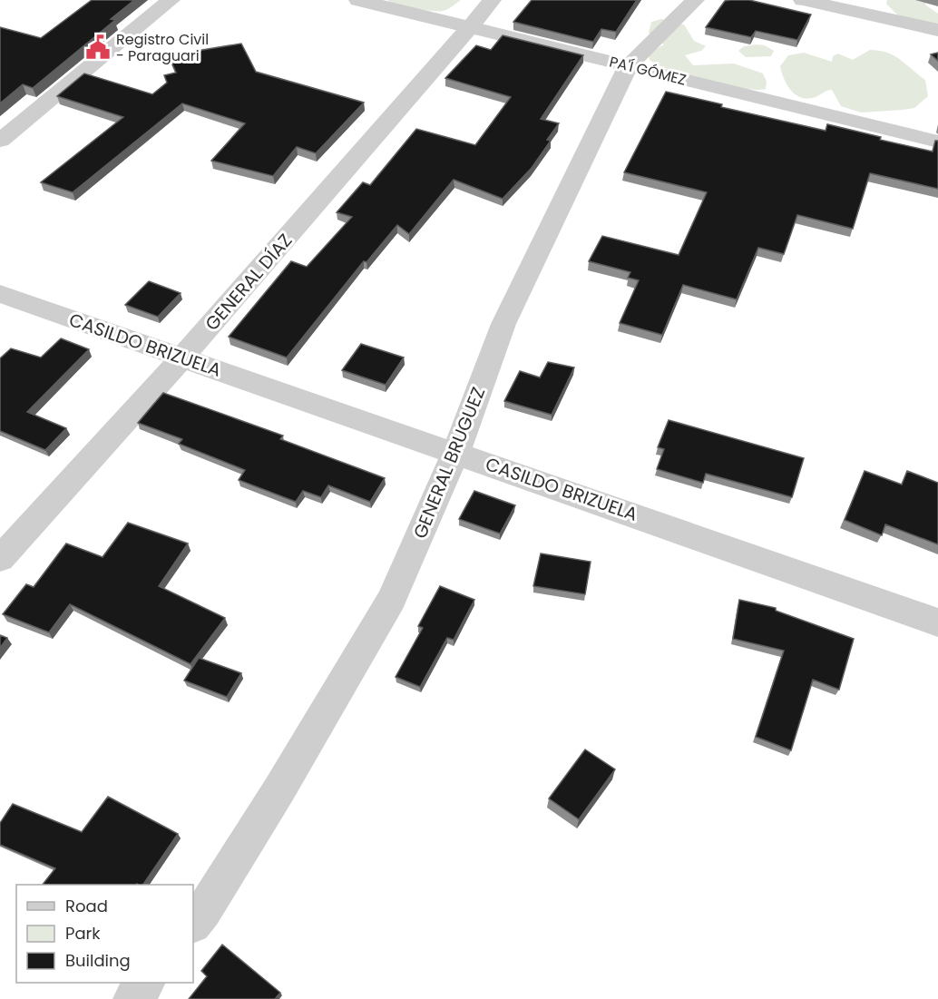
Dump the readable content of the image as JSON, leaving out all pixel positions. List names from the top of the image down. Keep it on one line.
{"streets":{"street":["PA'Í GÓMEZ","GENERAL DÍAZ","CASILDO BRIZUELA","GENERAL BRUGUEZ"]},"crossings":[["PA'Í GÓMEZ","GENERAL DÍAZ"],["PA'Í GÓMEZ","GENERAL BRUGUEZ"],["GENERAL DÍAZ","CASILDO BRIZUELA"],["CASILDO BRIZUELA","GENERAL BRUGUEZ"]],"places":{"public building":["Registro Civil - Paraguari"]},"legend":["Road","Park","Building"]}
